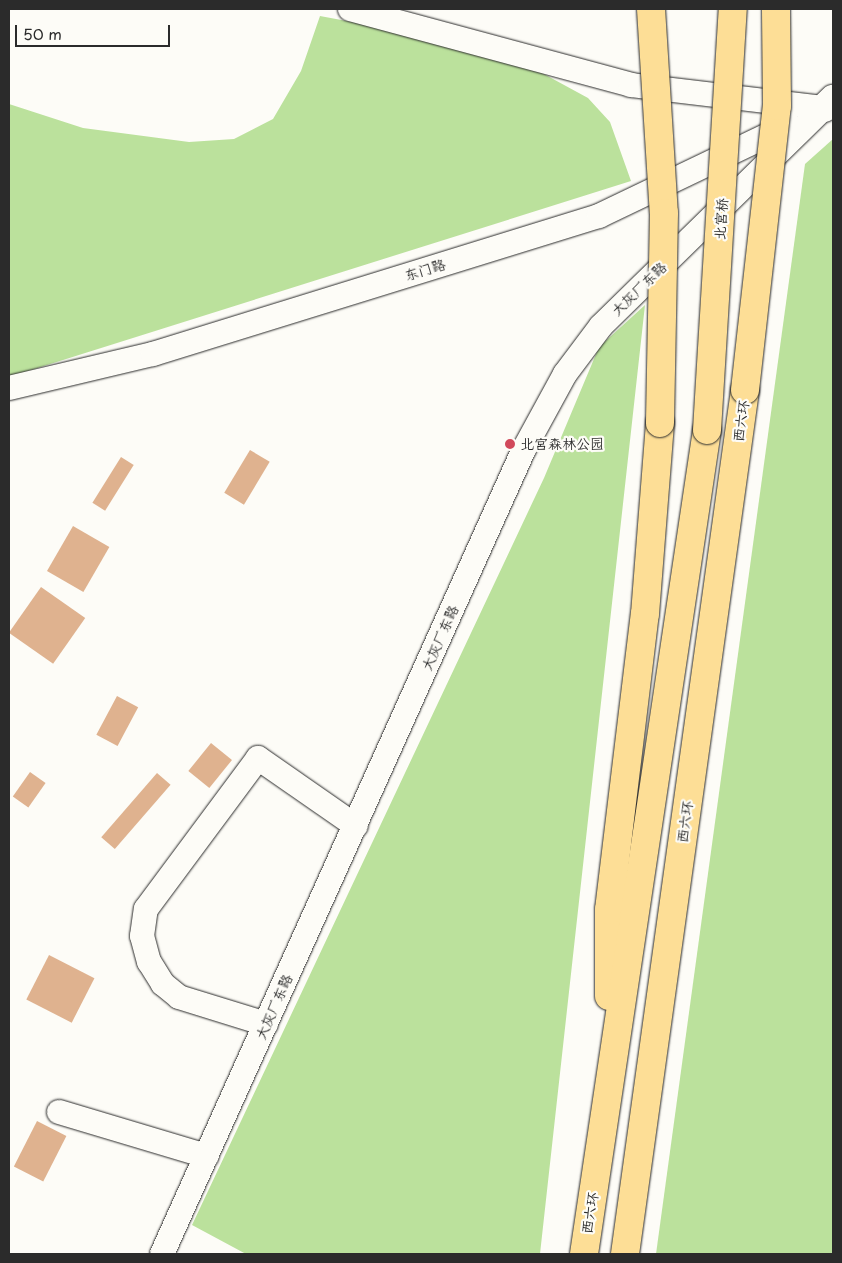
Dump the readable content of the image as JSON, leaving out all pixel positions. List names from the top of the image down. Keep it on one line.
{"streets":{"highway":["北宫桥","西六环"],"street":["东门路","大灰厂东路"]},"crossings":[["北宫桥","西六环"],["东门路","大灰厂东路"]],"places":["北宫森林公园"],"scale_bar":"50 m"}
